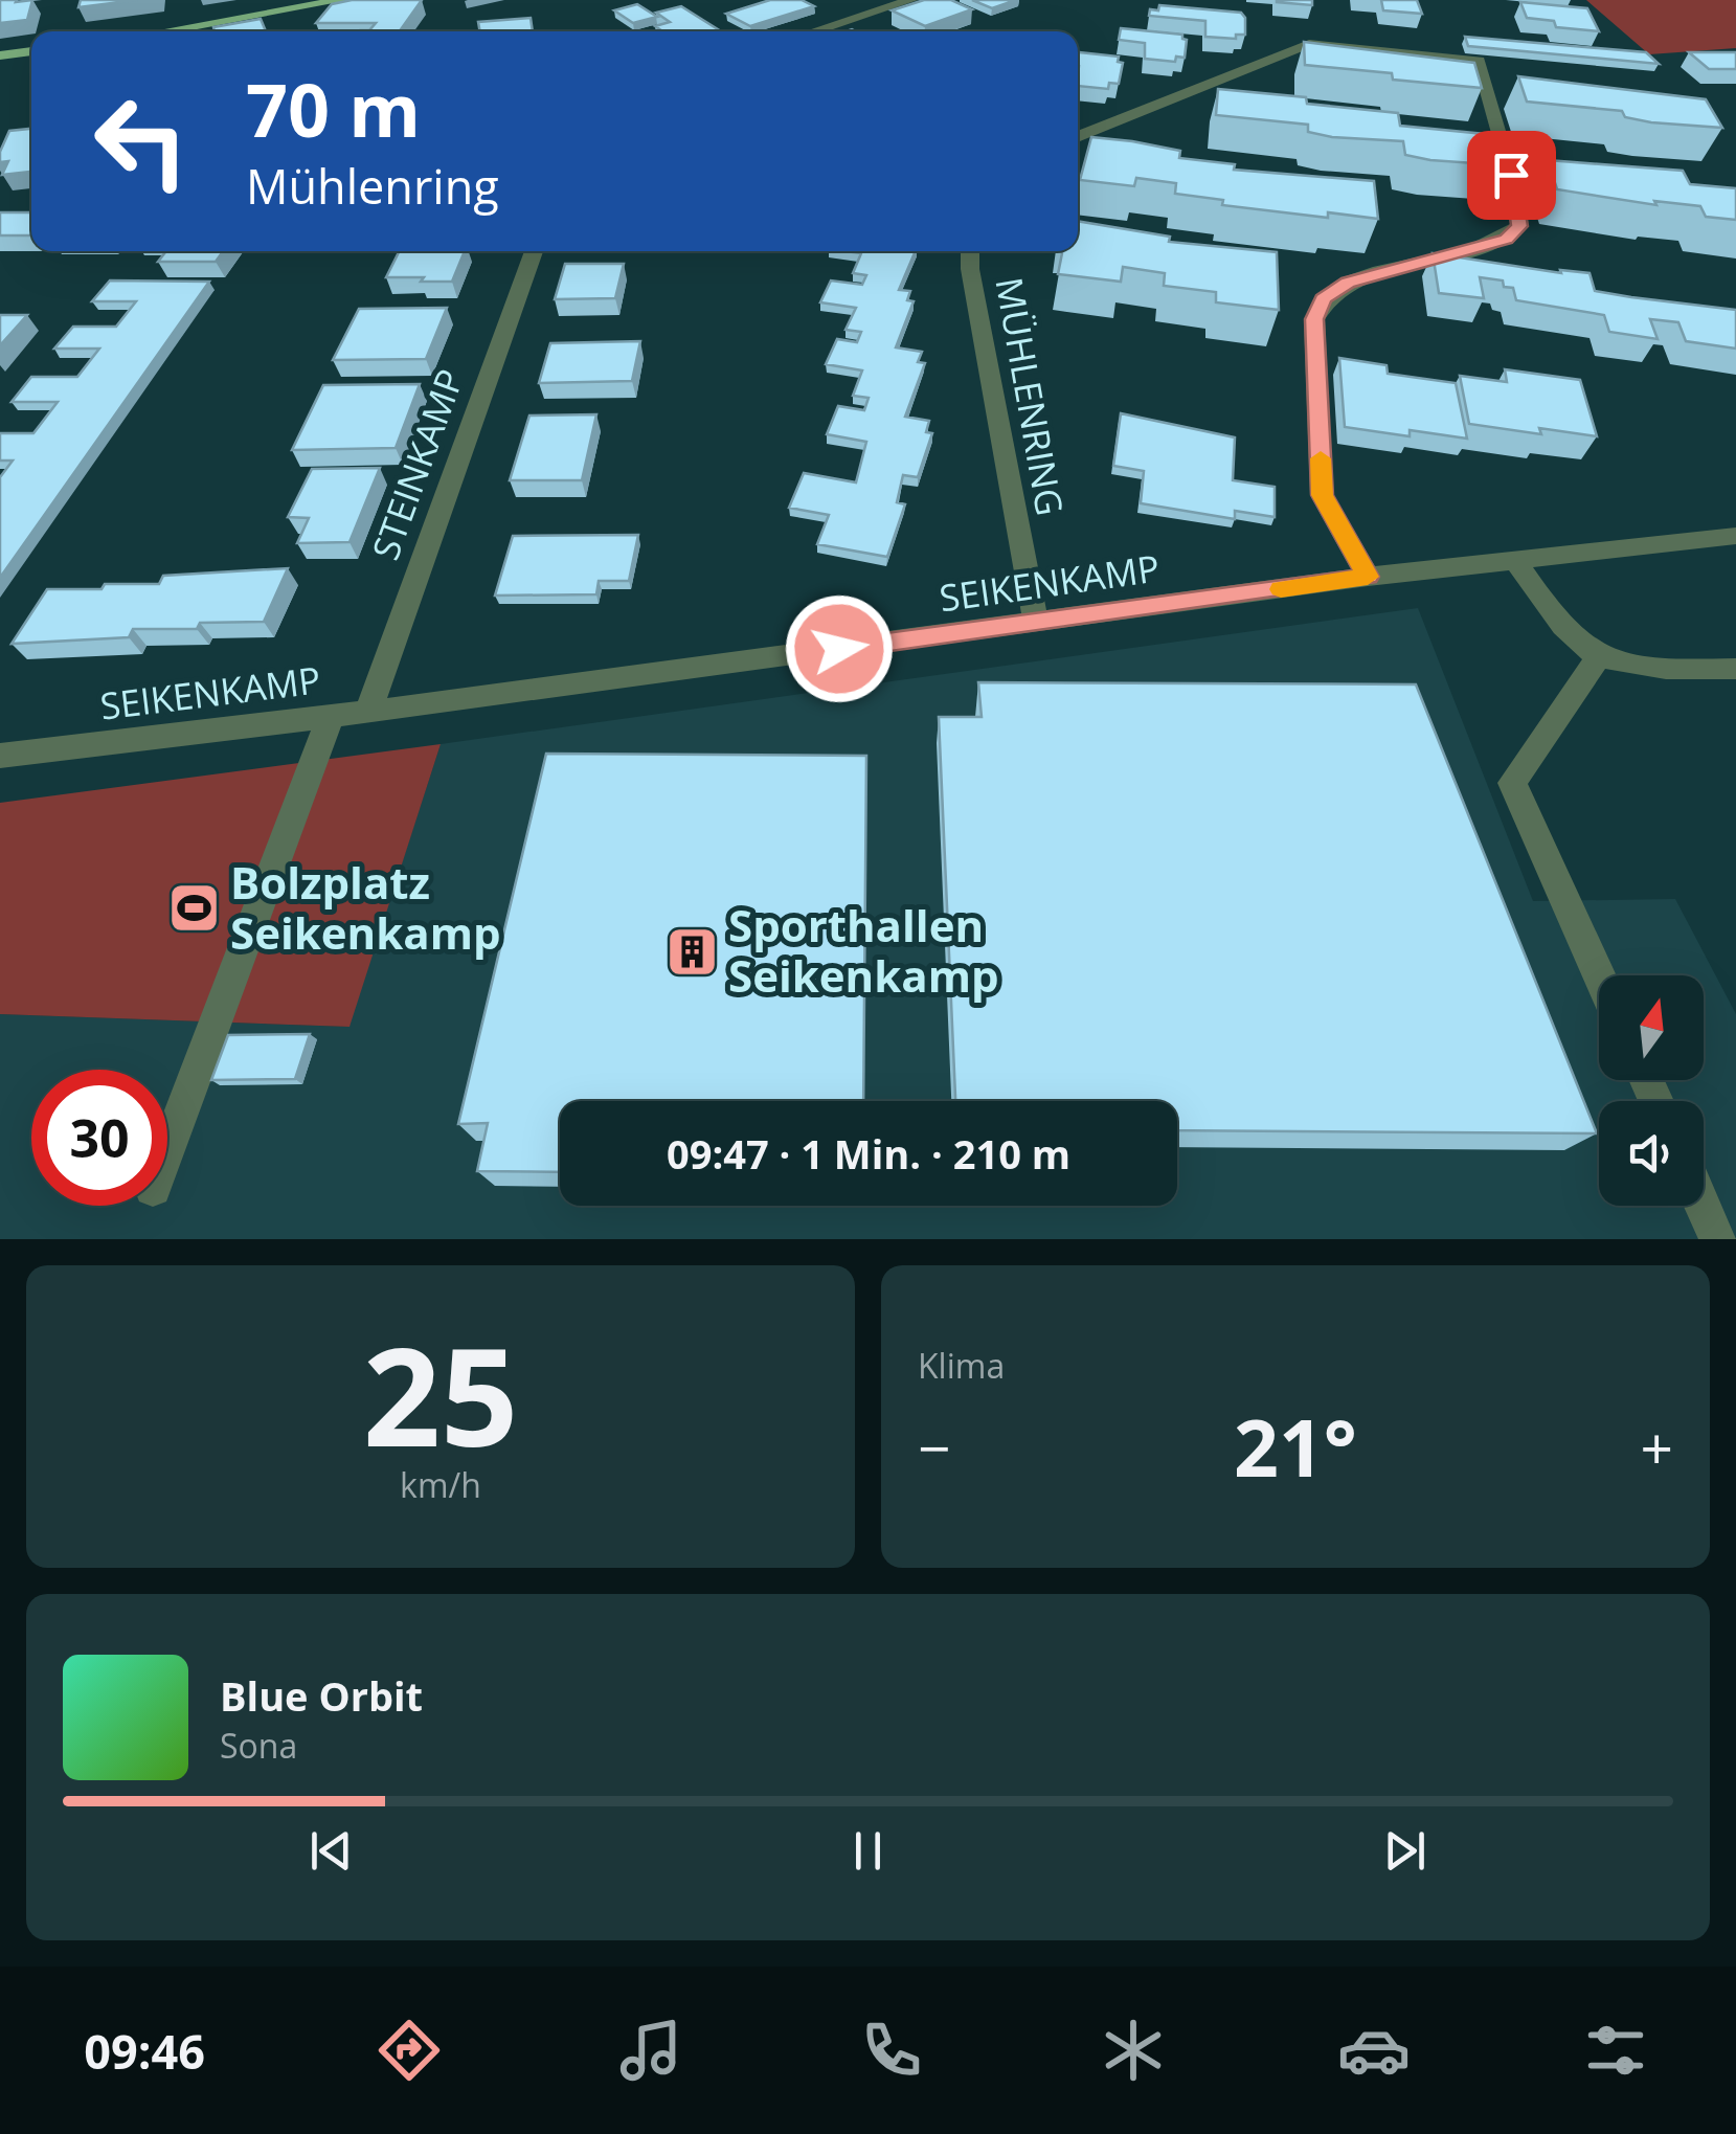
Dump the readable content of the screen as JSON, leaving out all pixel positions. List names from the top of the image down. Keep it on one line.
{"streets":{"street":["MÜHLENRING","STEINKAMP","SEIKENKAMP"]},"crossings":[["MÜHLENRING","SEIKENKAMP"],["STEINKAMP","SEIKENKAMP"]],"places":{"sports":["Bolzplatz Seikenkamp"],"building":["Sporthallen Seikenkamp"]},"north":"top","page":{"turn":["70 m","Mühlenring"],"limit":"30","trip":"09:47 · 1 Min. · 210 m","tile":[["25","km/h"],"Klima"],"heat":["−","21°","+"],"song":["Blue Orbit","Sona"],"tabs":"09:46"}}
